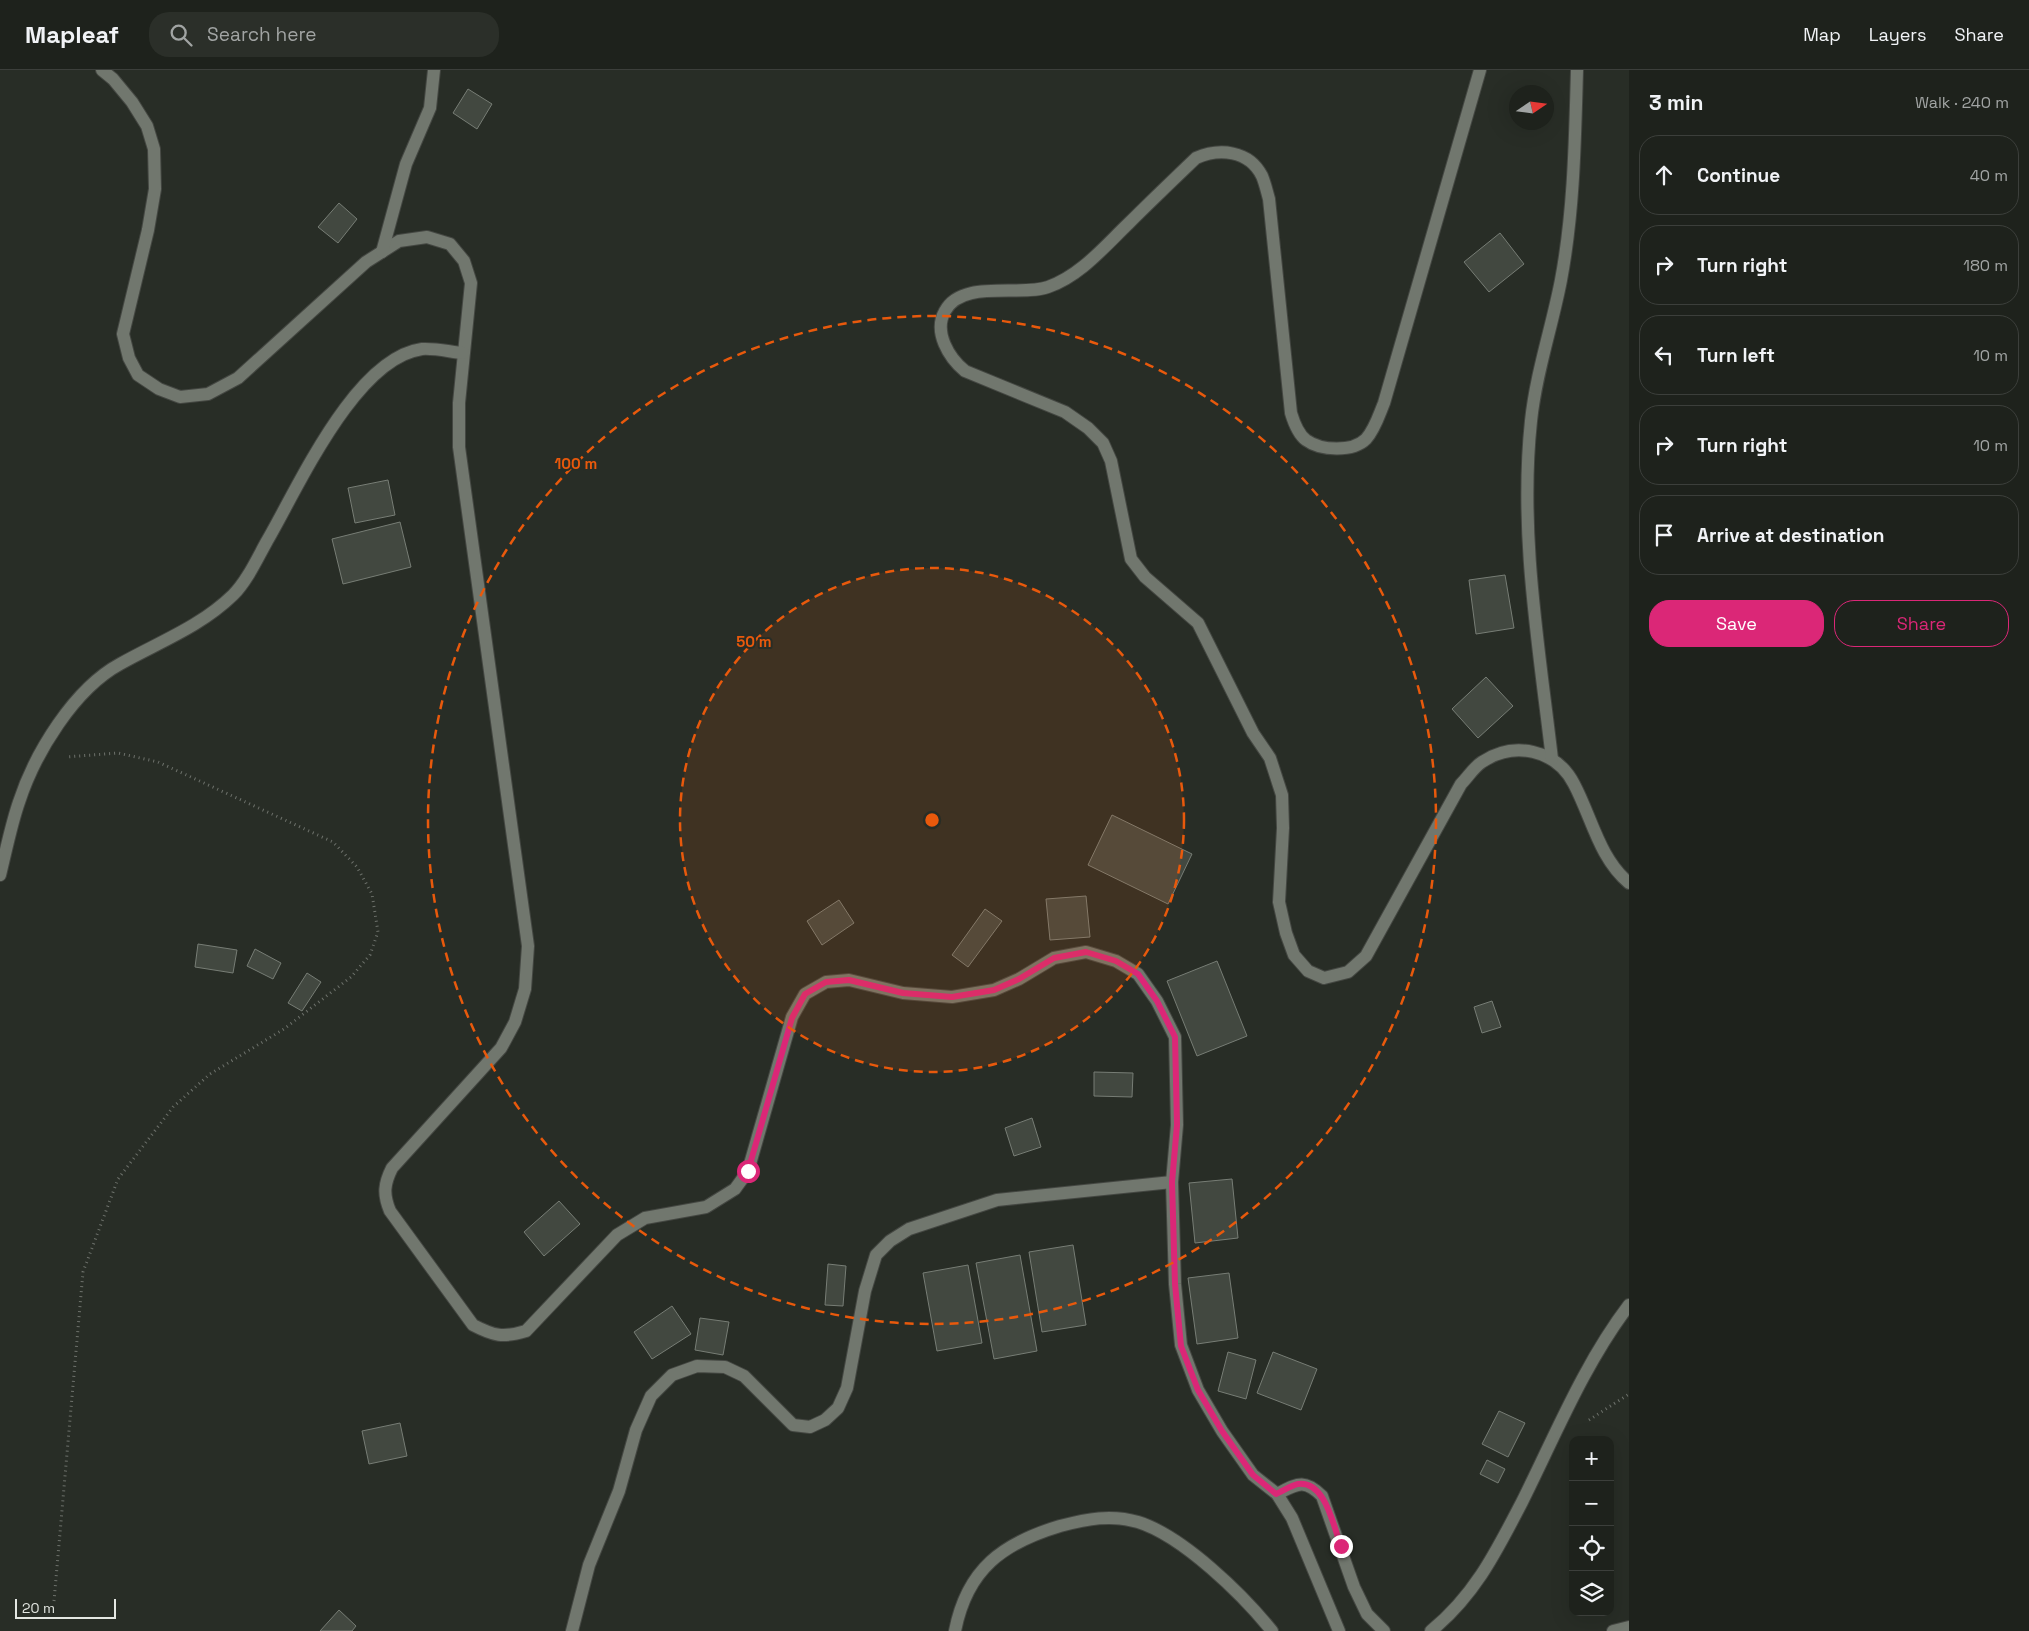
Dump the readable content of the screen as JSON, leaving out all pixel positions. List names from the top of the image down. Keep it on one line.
{"scale_bar":"20 m","north":"right","page":{"header":"Mapleaf","search":"Search here","nav":["Map","Layers","Share"],"heading":["3 min","Walk · 240 m"],"list":[["Continue","40 m"],["Turn right","180 m"],["Turn left","10 m"],["Turn right","10 m"],"Arrive at destination"],"buttons":["Save","Share"],"map_buttons":["+","−"],"scale":"20 m"},"rings":["100 m","50 m"]}
